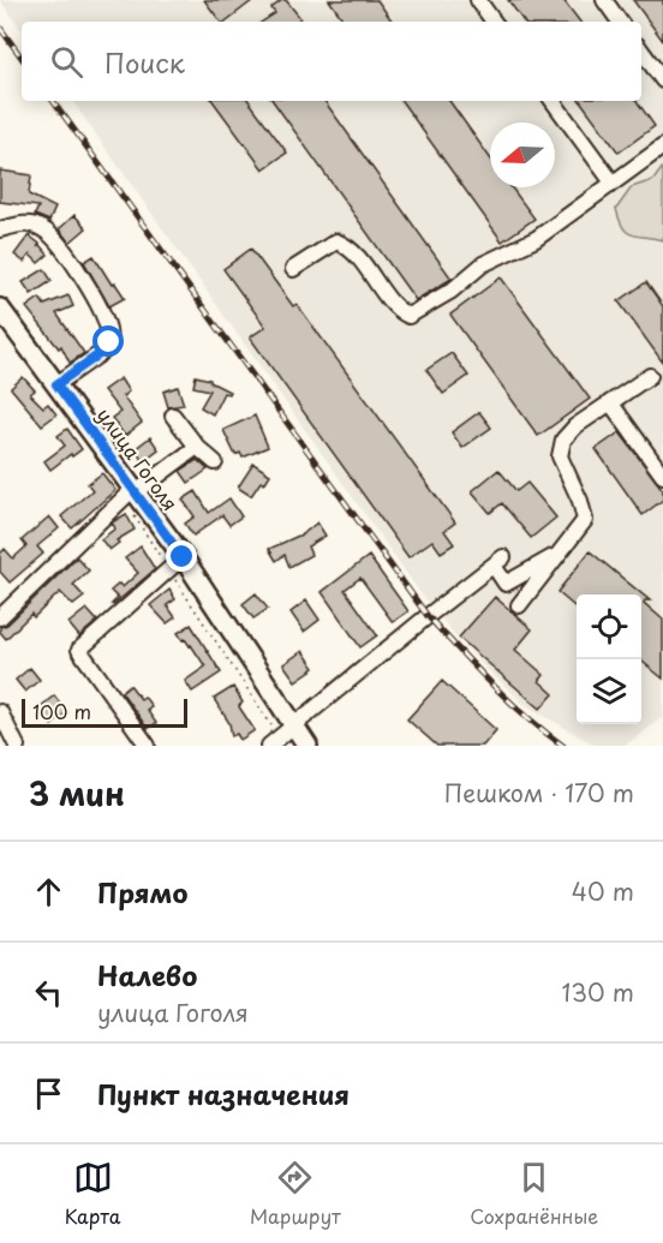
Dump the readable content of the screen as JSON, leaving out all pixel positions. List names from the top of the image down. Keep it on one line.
{"streets":{"main road":["улица Гоголя"]},"scale_bar":"100 m","north":"left","page":{"search":"Поиск","scale":"100 m","heading":["3 мин","Пешком · 170 m"],"list":[["Прямо","40 m"],["Налево","улица Гоголя","130 m"],"Пункт назначения"],"nav":["Карта","Маршрут","Сохранённые"]}}
